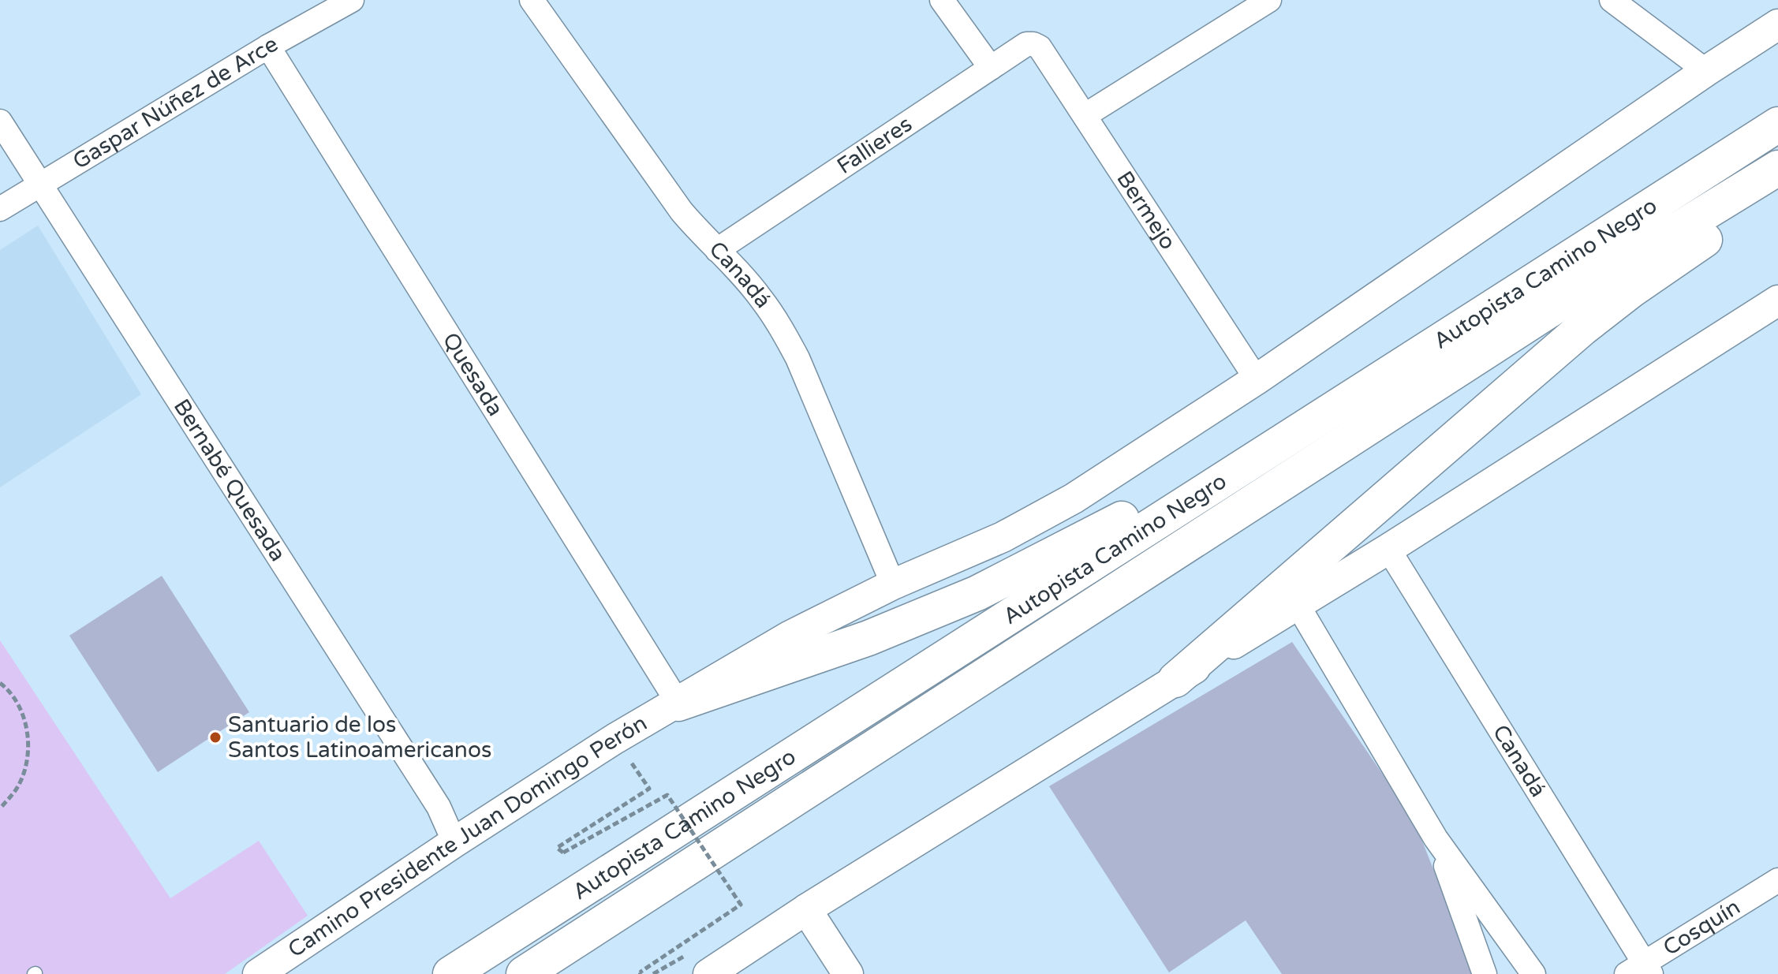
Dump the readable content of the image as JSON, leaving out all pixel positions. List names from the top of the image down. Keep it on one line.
{"streets":{"highway":["Autopista Camino Negro"],"street":["Gaspar Núñez de Arce","Fallieres","Bermejo","Canadá","Quesada","Bernabé Quesada","Camino Presidente Juan Domingo Perón","Cosquín"]},"crossings":[["Gaspar Núñez de Arce","Quesada"],["Gaspar Núñez de Arce","Bernabé Quesada"],["Fallieres","Bermejo"],["Fallieres","Canadá"],["Bermejo","Camino Presidente Juan Domingo Perón"],["Canadá","Camino Presidente Juan Domingo Perón"],["Canadá","Cosquín"],["Quesada","Camino Presidente Juan Domingo Perón"],["Bernabé Quesada","Camino Presidente Juan Domingo Perón"]],"places":["Santuario de los Santos Latinoamericanos"]}
